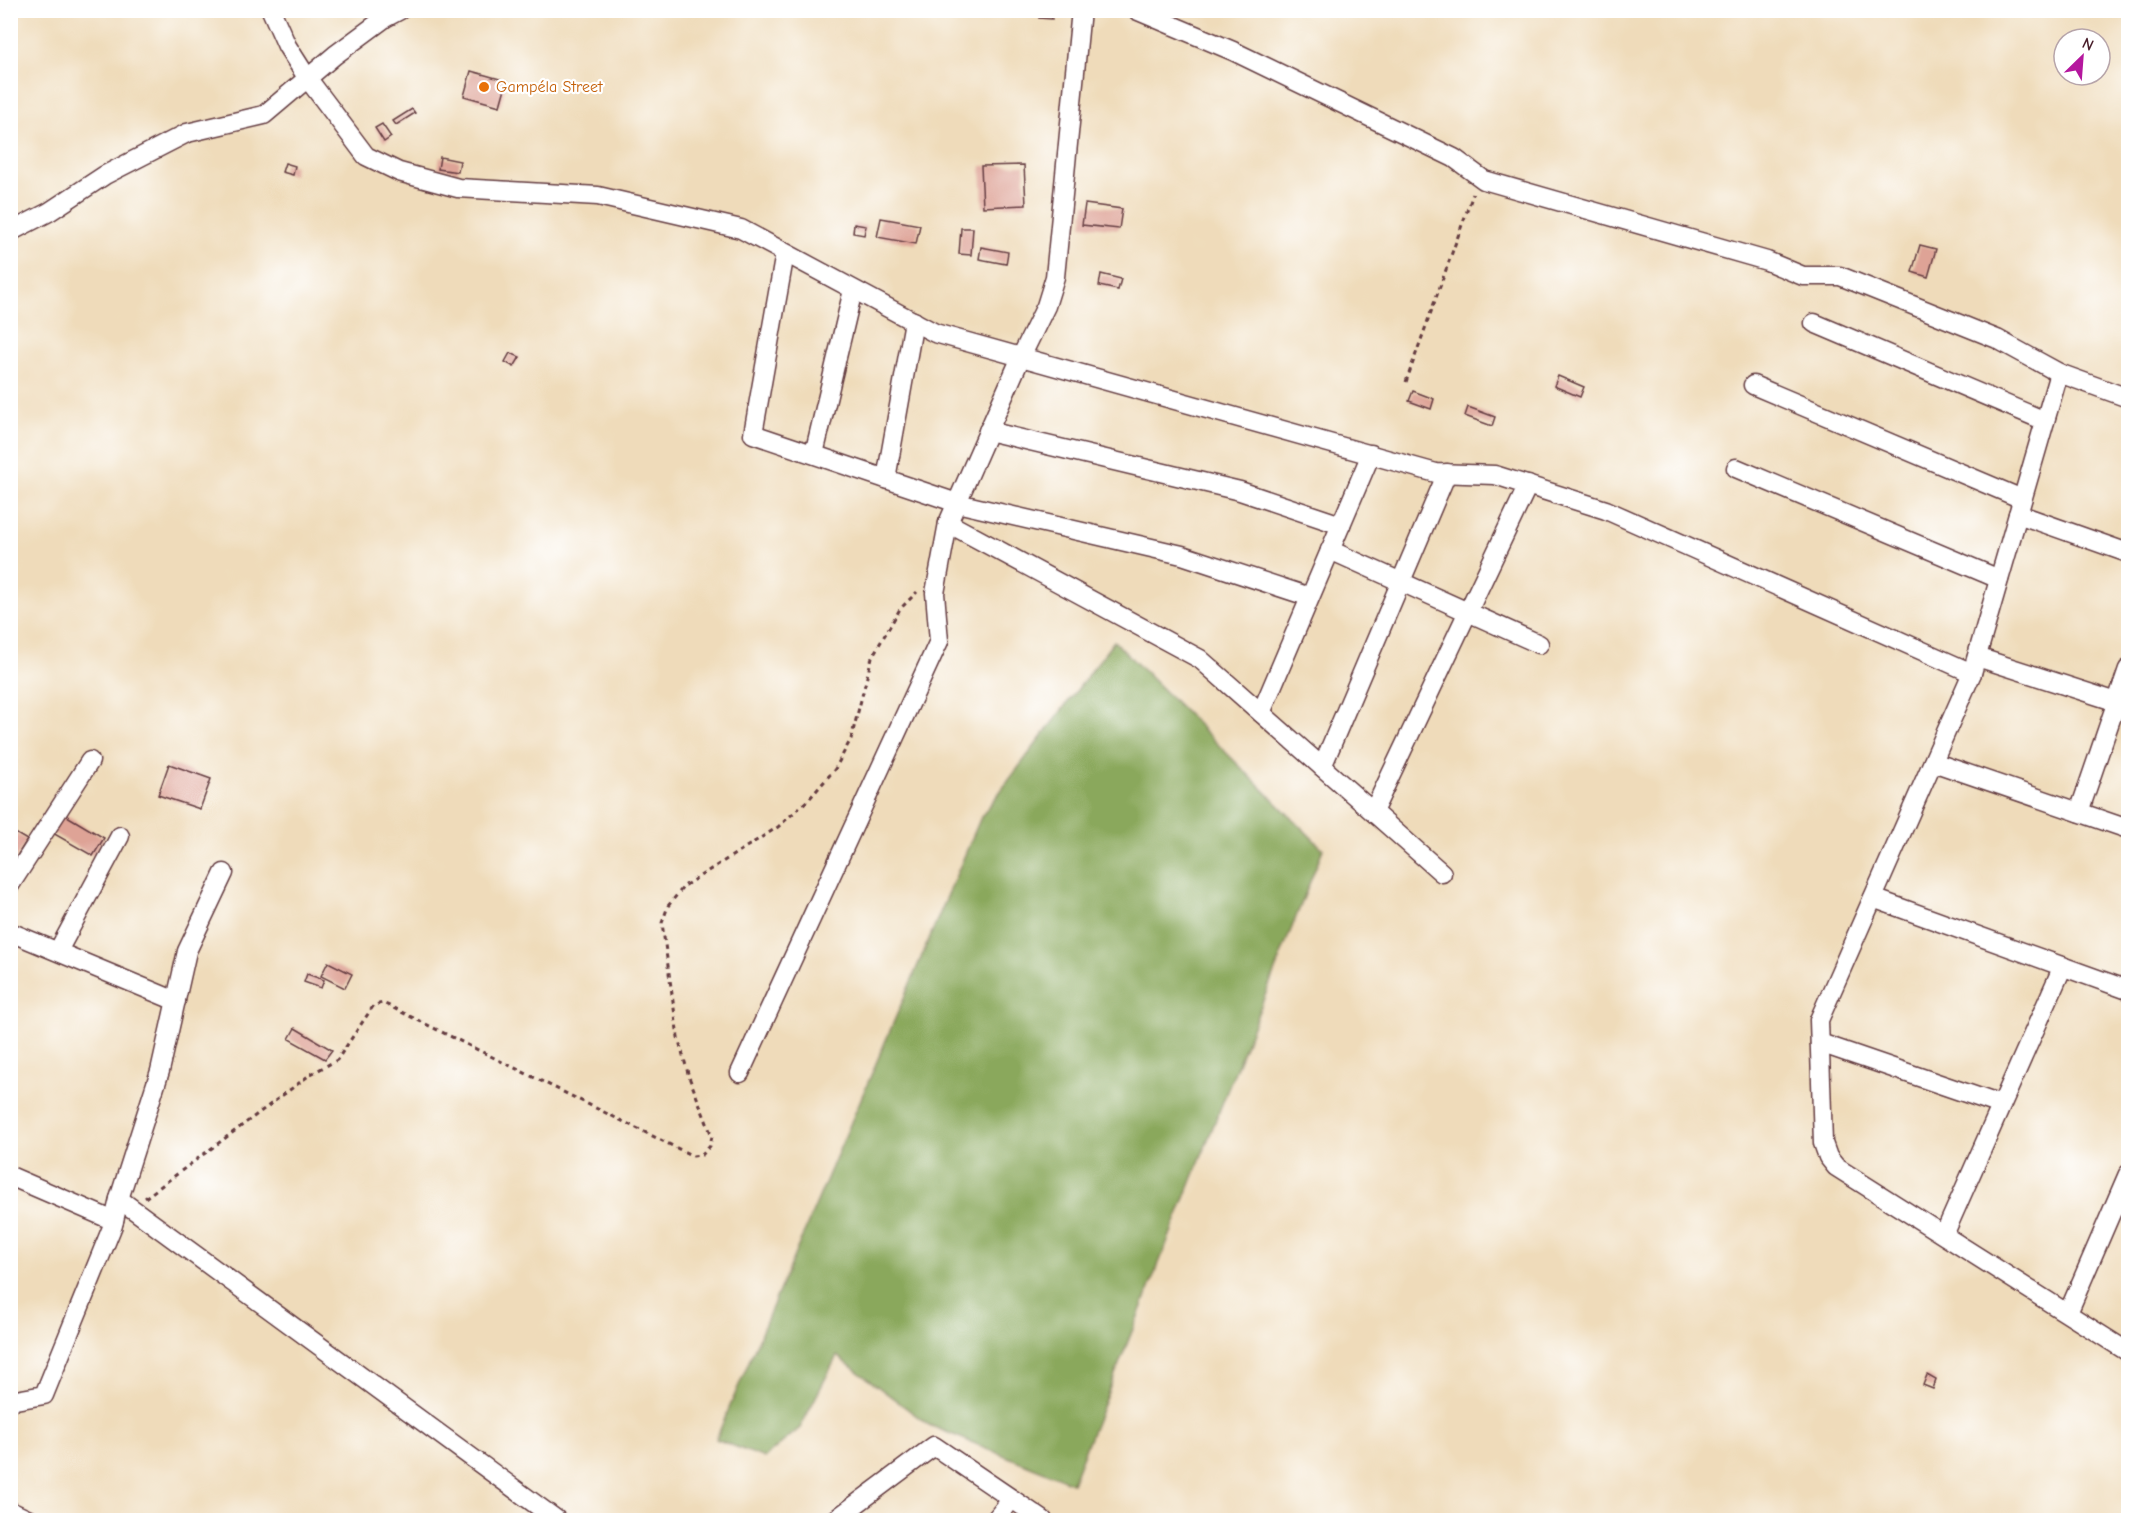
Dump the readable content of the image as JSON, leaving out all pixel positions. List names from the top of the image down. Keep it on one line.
{"places":["Gampéla Street"],"north":"top right"}
